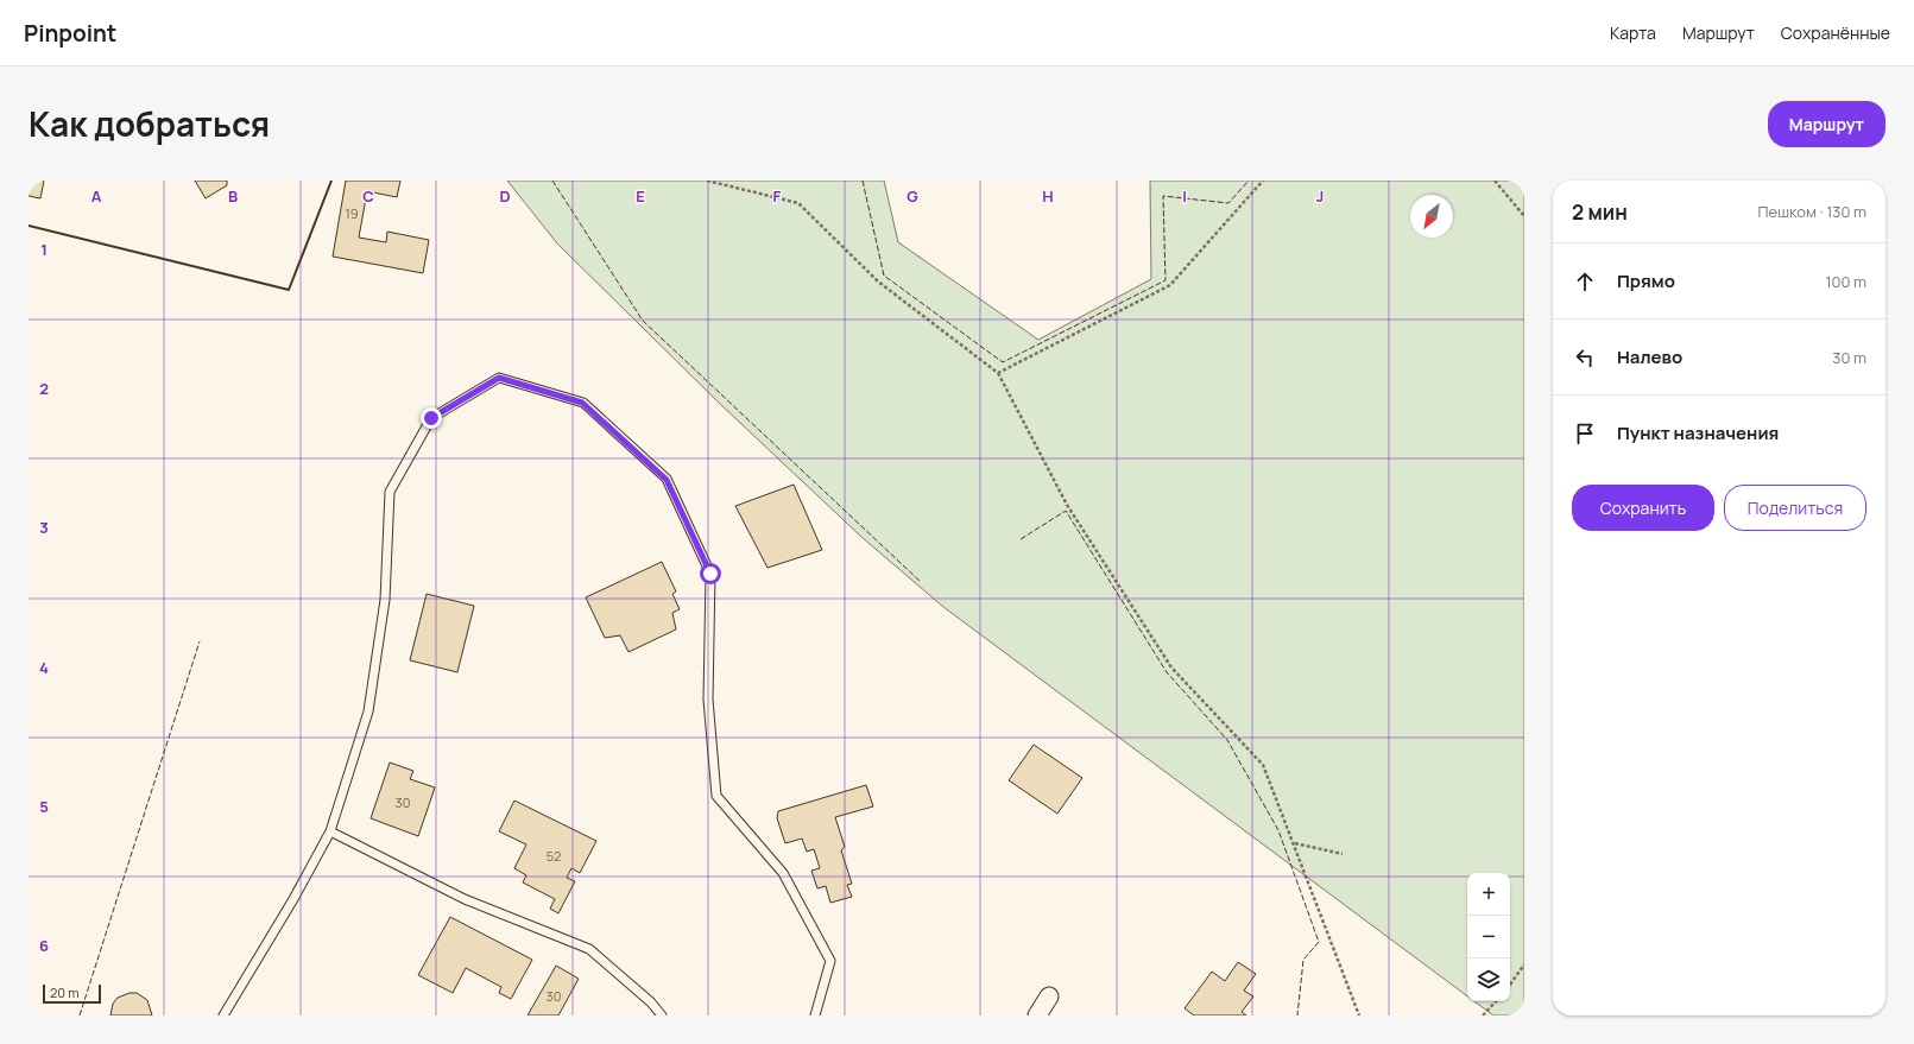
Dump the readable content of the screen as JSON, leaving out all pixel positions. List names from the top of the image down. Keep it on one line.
{"house_numbers":["19","30","52","30"],"scale_bar":"20 m","north":"bottom left","page":{"header":"Pinpoint","nav":["Карта","Маршрут","Сохранённые"],"title":"Как добраться","buttons":["Маршрут",["Сохранить","Поделиться"]],"heading":["2 мин","Пешком · 130 m"],"list":[["Прямо","100 m"],["Налево","30 m"],"Пункт назначения"],"map_buttons":["+","−"],"scale":"20 m"},"grid":{"columns":["A","B","C","D","E","F","G","H","I","J"],"rows":["1","2","3","4","5","6"]}}
